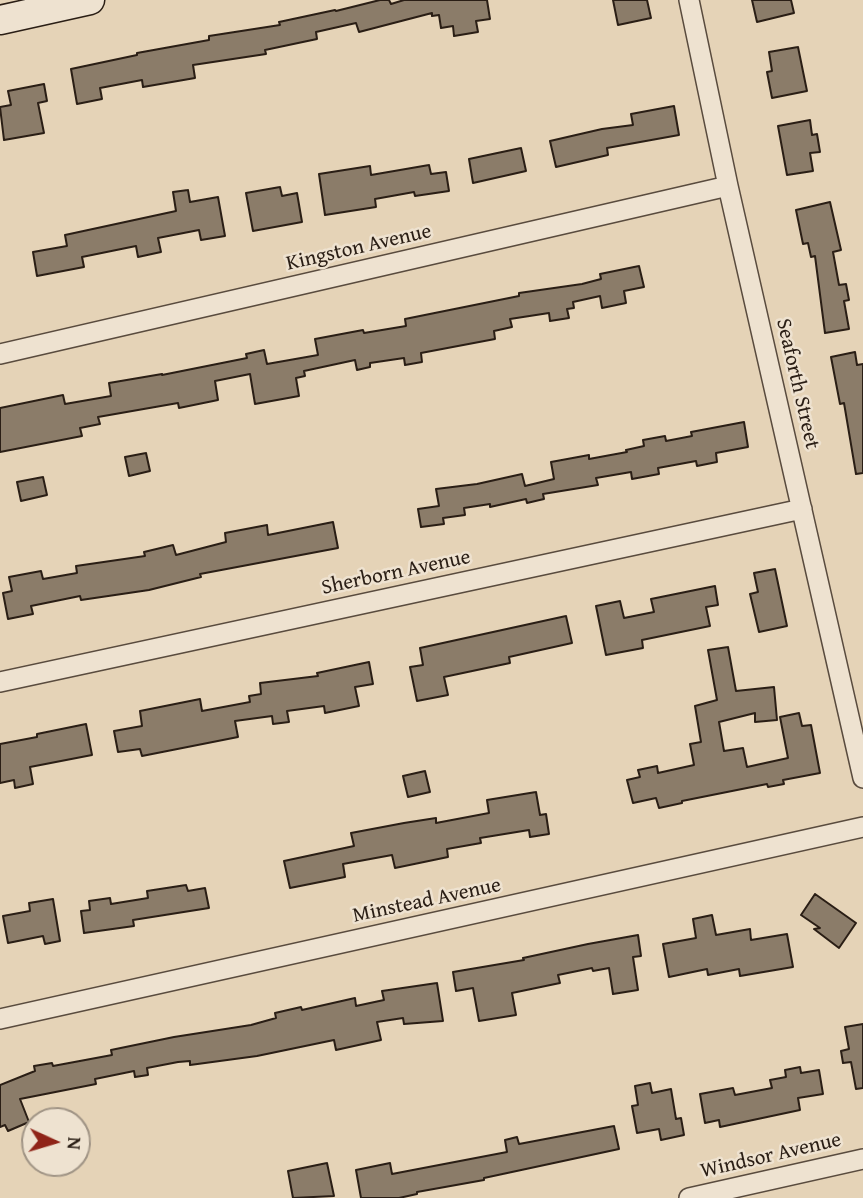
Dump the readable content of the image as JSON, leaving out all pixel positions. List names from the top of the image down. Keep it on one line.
{"streets":{"street":["Kingston Avenue","Seaforth Street","Sherborn Avenue","Minstead Avenue","Windsor Avenue"]},"crossings":[["Kingston Avenue","Seaforth Street"],["Seaforth Street","Sherborn Avenue"]],"north":"right"}
